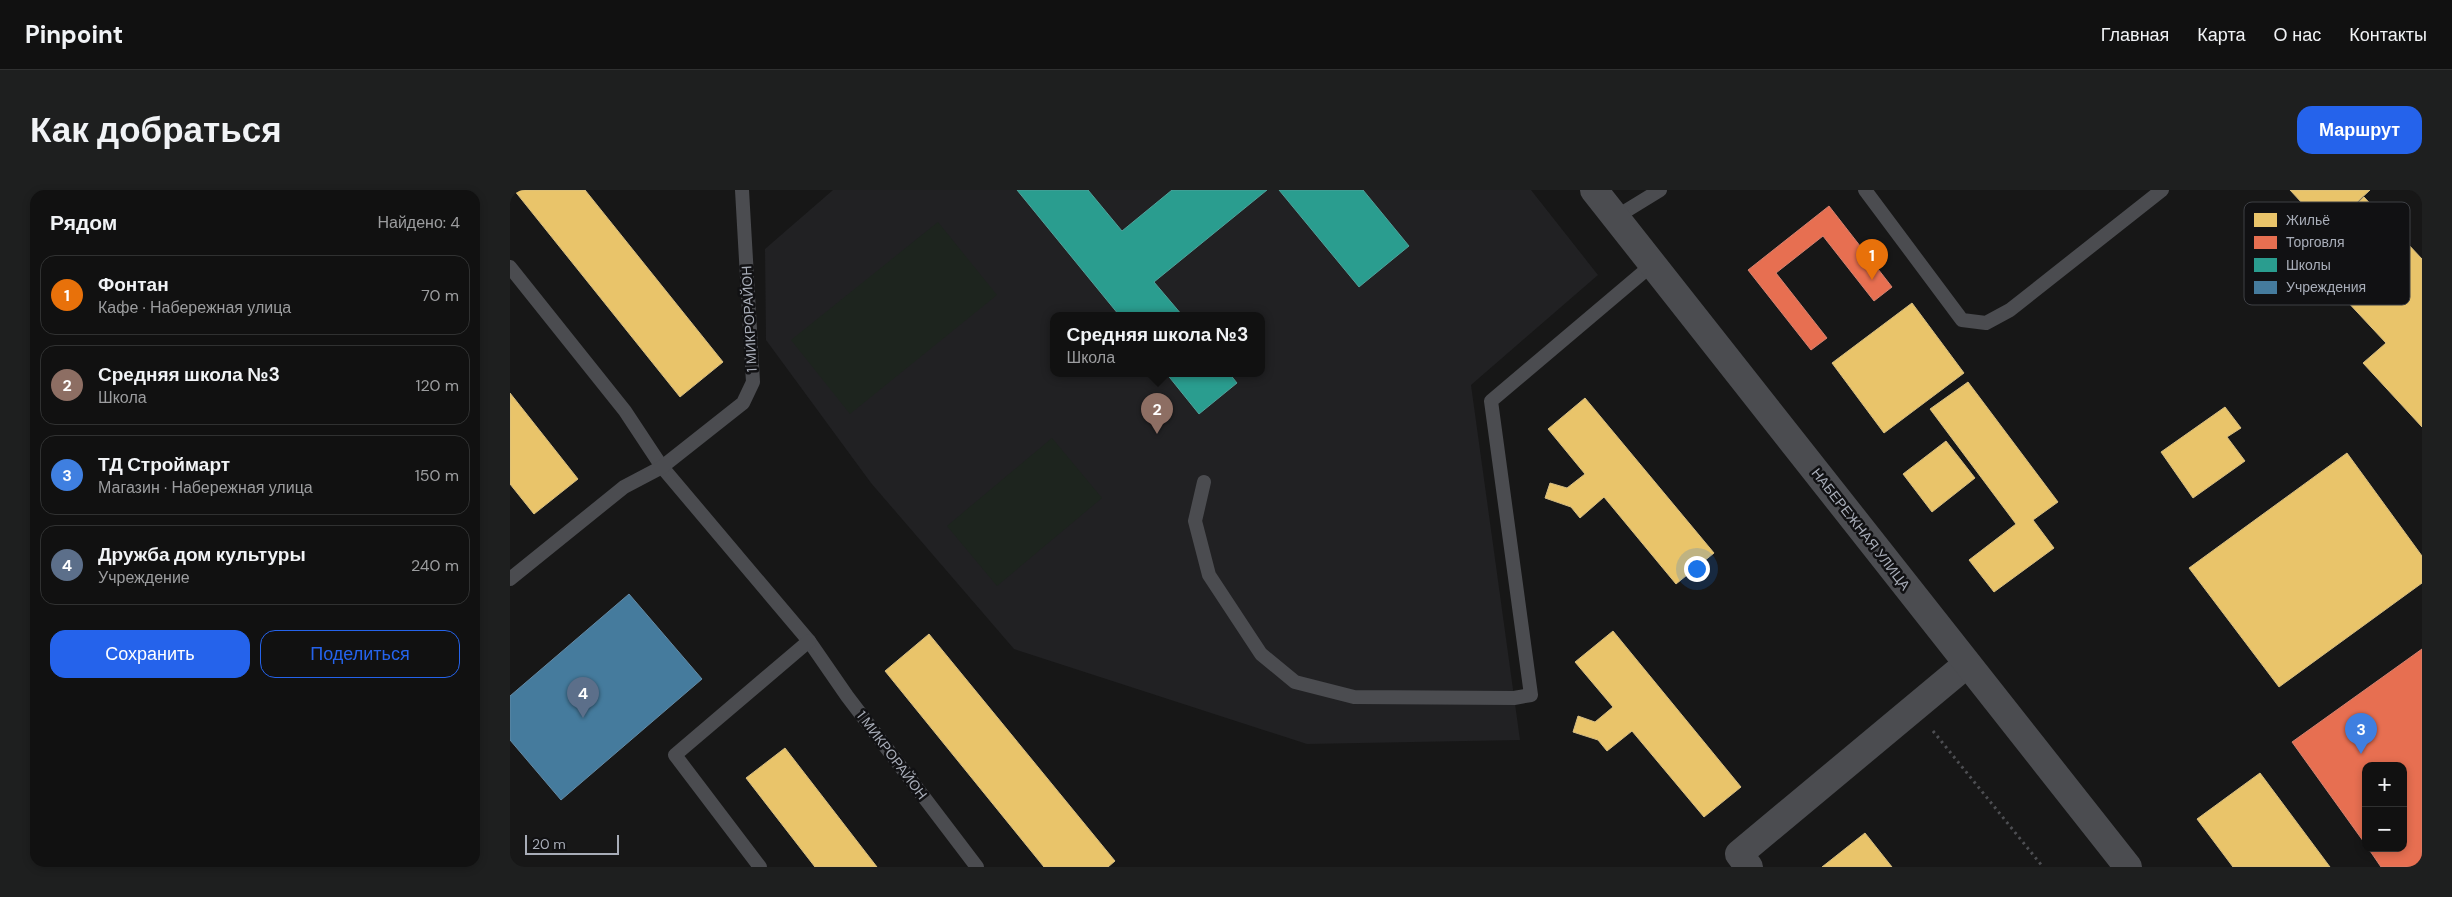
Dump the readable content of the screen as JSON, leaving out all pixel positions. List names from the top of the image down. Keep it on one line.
{"streets":{"street":["НАБЕРЕЖНАЯ УЛИЦА"],"lane":["1 МИКРОРАЙОН"]},"legend":["Жильё","Торговля","Школы","Учреждения"],"scale_bar":"20 m","page":{"header":"Pinpoint","nav":["Главная","Карта","О нас","Контакты"],"buttons":["Маршрут",["Сохранить","Поделиться"]],"title":"Как добраться","heading":["Рядом","Найдено: 4"],"pins":["1","2","4","3"],"list":[{"mark":"1","name":"Фонтан","note":"Кафе · Набережная улица","value":"70 m"},{"mark":"2","name":"Средняя школа №3","note":"Школа","value":"120 m"},{"mark":"3","name":"ТД Строймарт","note":"Магазин · Набережная улица","value":"150 m"},{"mark":"4","name":"Дружба дом культуры","note":"Учреждение","value":"240 m"}],"popup":["Средняя школа №3","Школа"],"map_buttons":["+","−"],"scale":"20 m"}}
